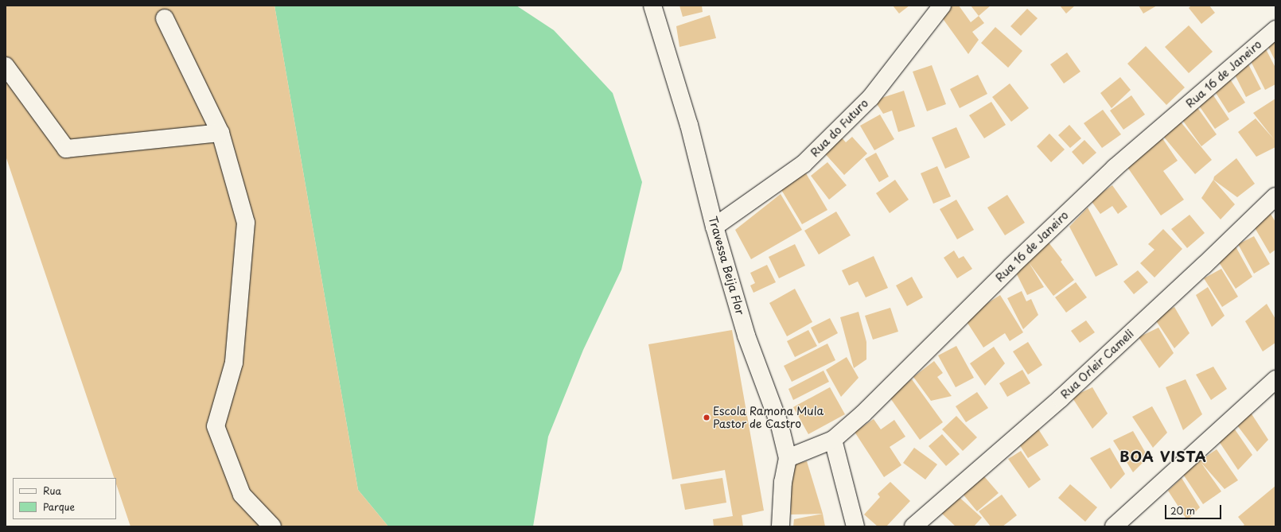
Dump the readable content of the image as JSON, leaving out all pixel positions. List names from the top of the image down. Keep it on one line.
{"streets":{"street":["Rua 16 de Janeiro","Rua do Futuro","Travessa Beija Flor","Rua Orleir Cameli"]},"crossings":[["Rua 16 de Janeiro","Travessa Beija Flor"],["Rua do Futuro","Travessa Beija Flor"]],"districts":["BOA VISTA"],"places":["Escola Ramona Mula Pastor de Castro"],"legend":["Rua","Parque"],"scale_bar":"20 m"}
